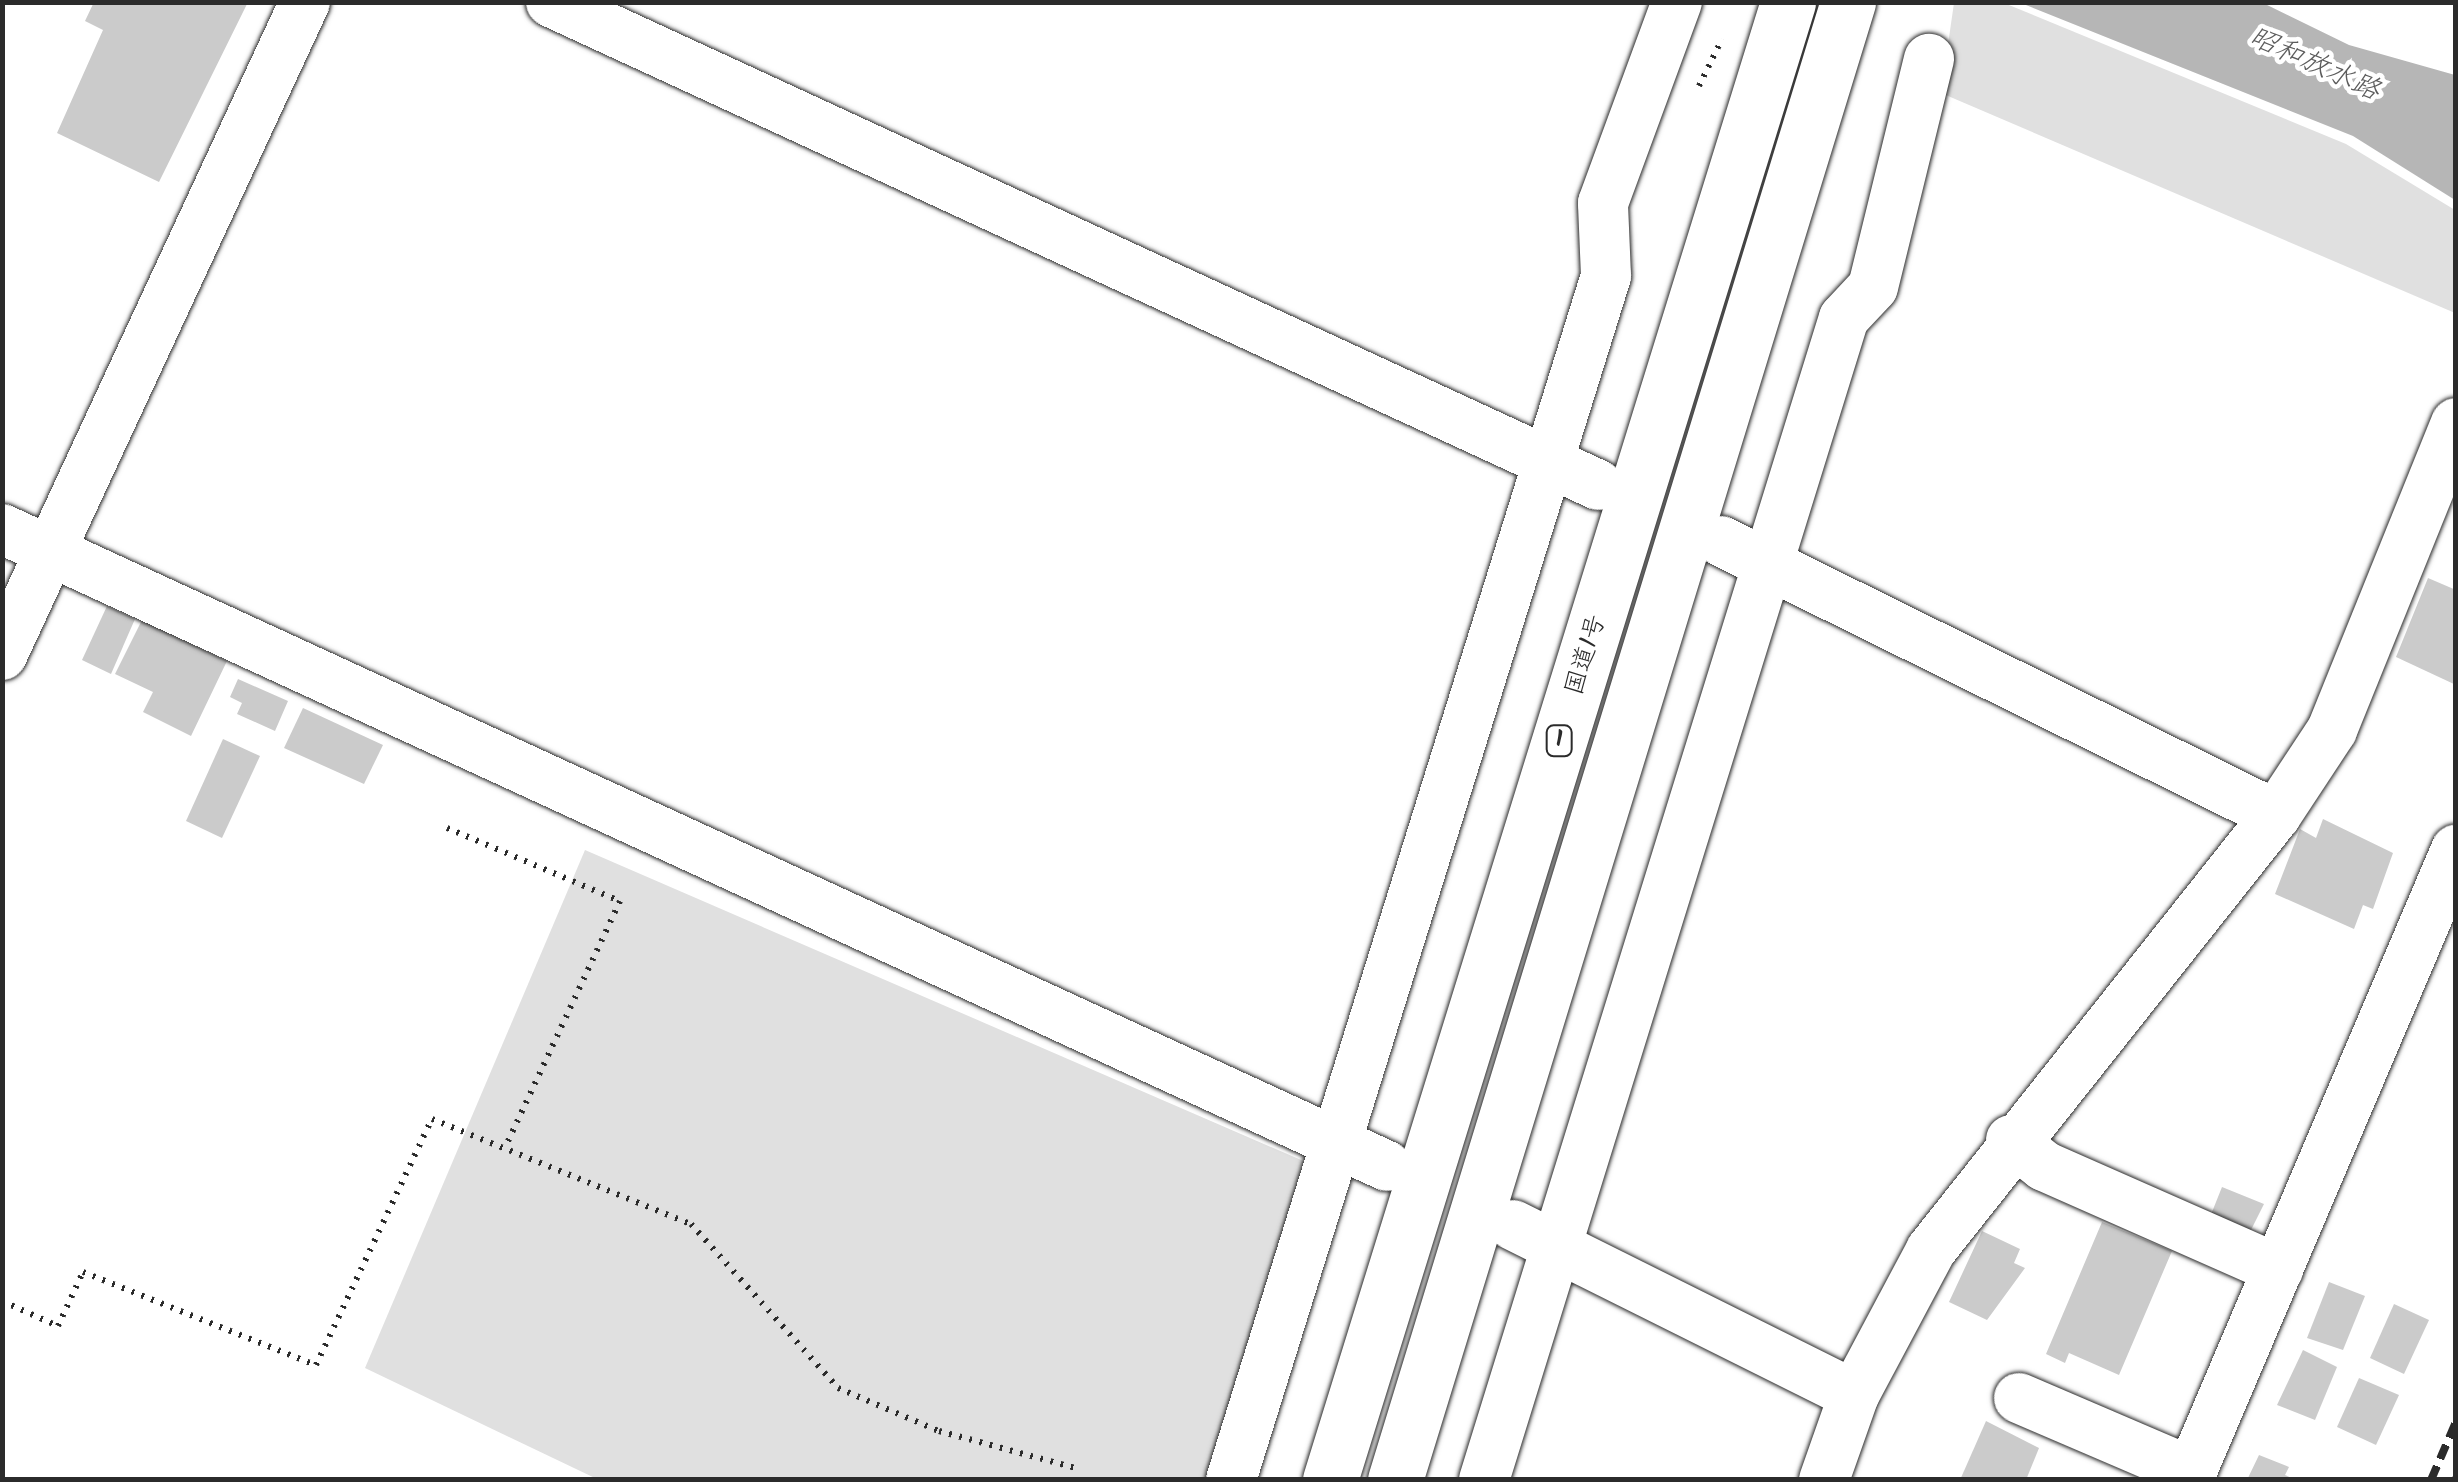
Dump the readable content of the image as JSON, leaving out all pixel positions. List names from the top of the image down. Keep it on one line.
{"streets":{"highway":["国道1号","1"]},"water":["昭和放水路"]}
